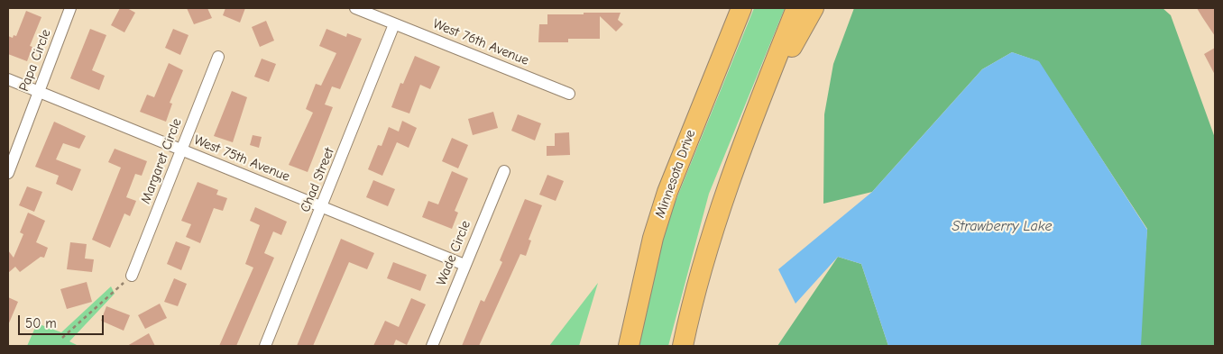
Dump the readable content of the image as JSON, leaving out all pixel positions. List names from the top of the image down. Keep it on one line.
{"streets":{"highway":["Minnesota Drive"],"street":["West 76th Avenue","Papa Circle","West 75th Avenue","Margaret Circle","Chad Street","Wade Circle"]},"crossings":[["West 76th Avenue","Chad Street"],["Papa Circle","West 75th Avenue"],["West 75th Avenue","Margaret Circle"],["West 75th Avenue","Chad Street"],["West 75th Avenue","Wade Circle"]],"water":["Strawberry Lake"],"scale_bar":"50 m"}
